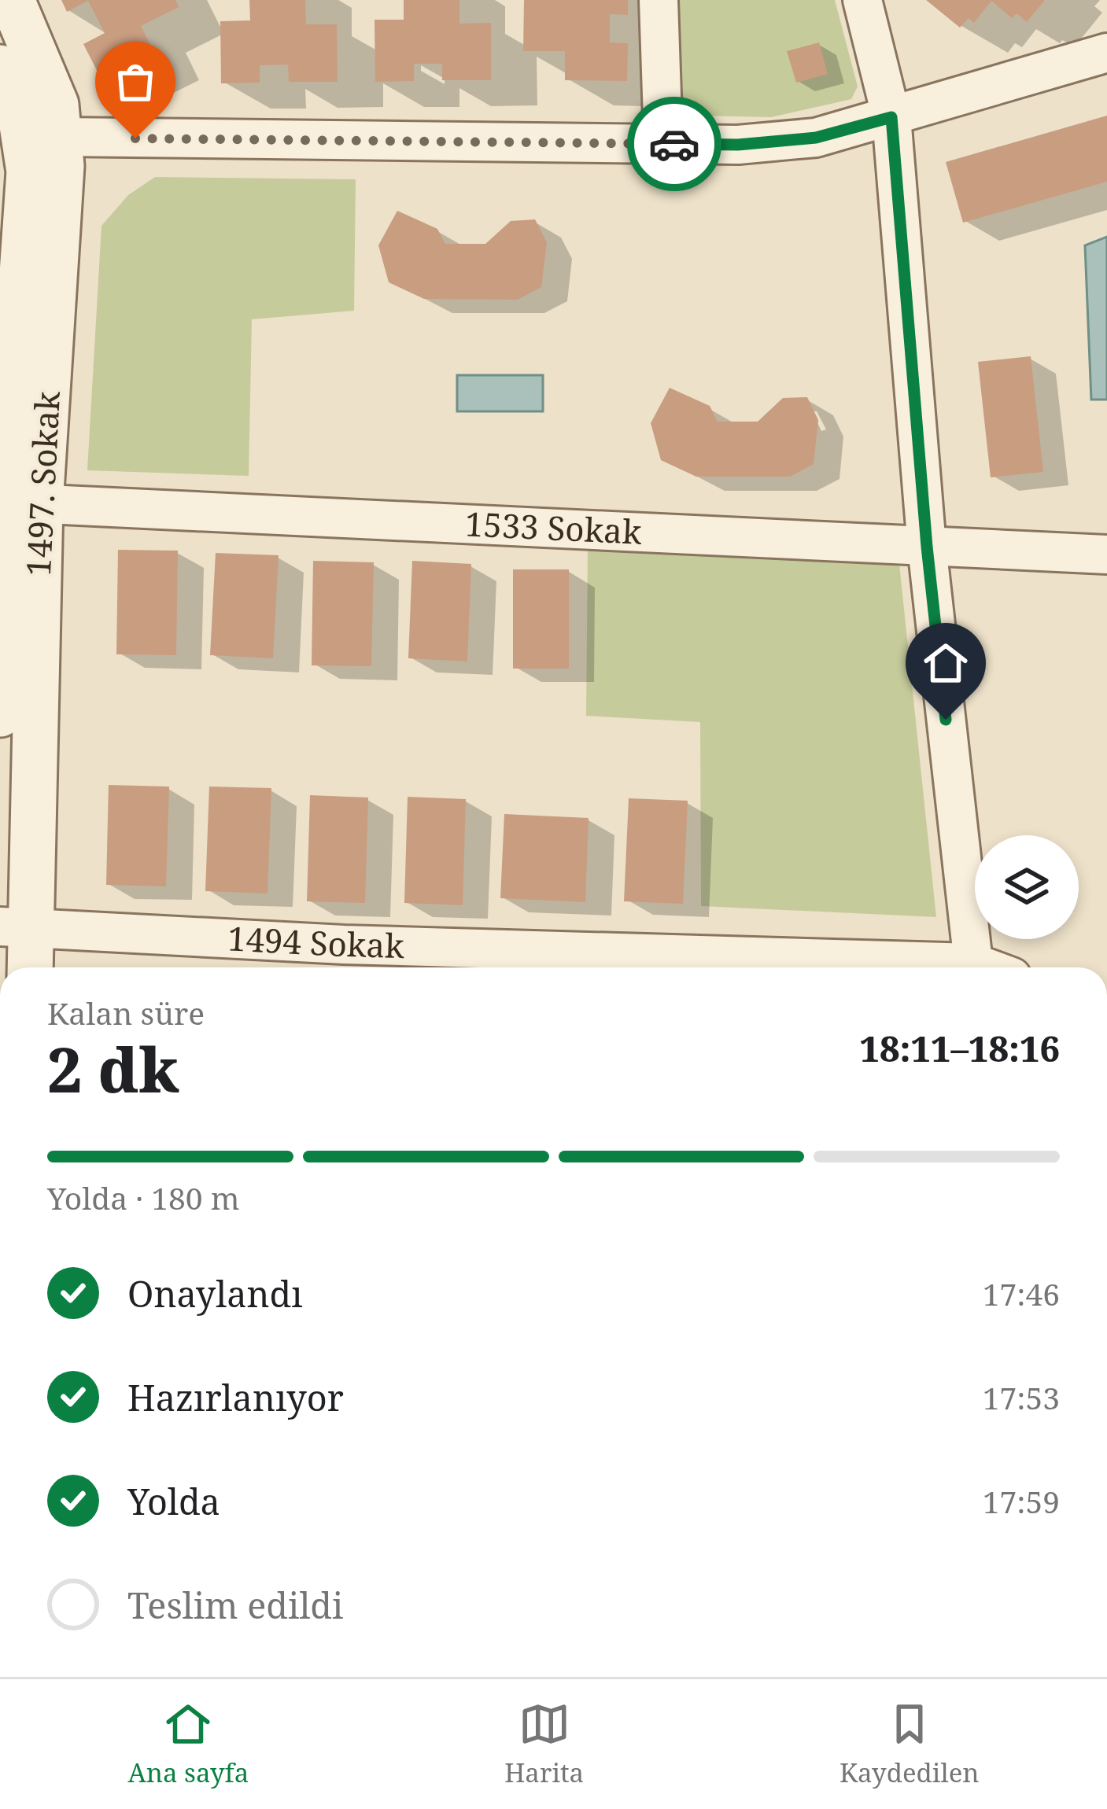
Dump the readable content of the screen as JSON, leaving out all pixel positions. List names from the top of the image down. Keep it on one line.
{"streets":{"street":["1497. Sokak","1533 Sokak","1494 Sokak"]},"crossings":[["1497. Sokak","1533 Sokak"],["1497. Sokak","1494 Sokak"]],"page":{"heading":["2 dk","Kalan süre","18:11–18:16"],"bar":"Yolda · 180 m","list":[["Onaylandı","17:46"],["Hazırlanıyor","17:53"],["Yolda","17:59"],"Teslim edildi"],"tabs":["Ana sayfa","Harita","Kaydedilen"]}}
